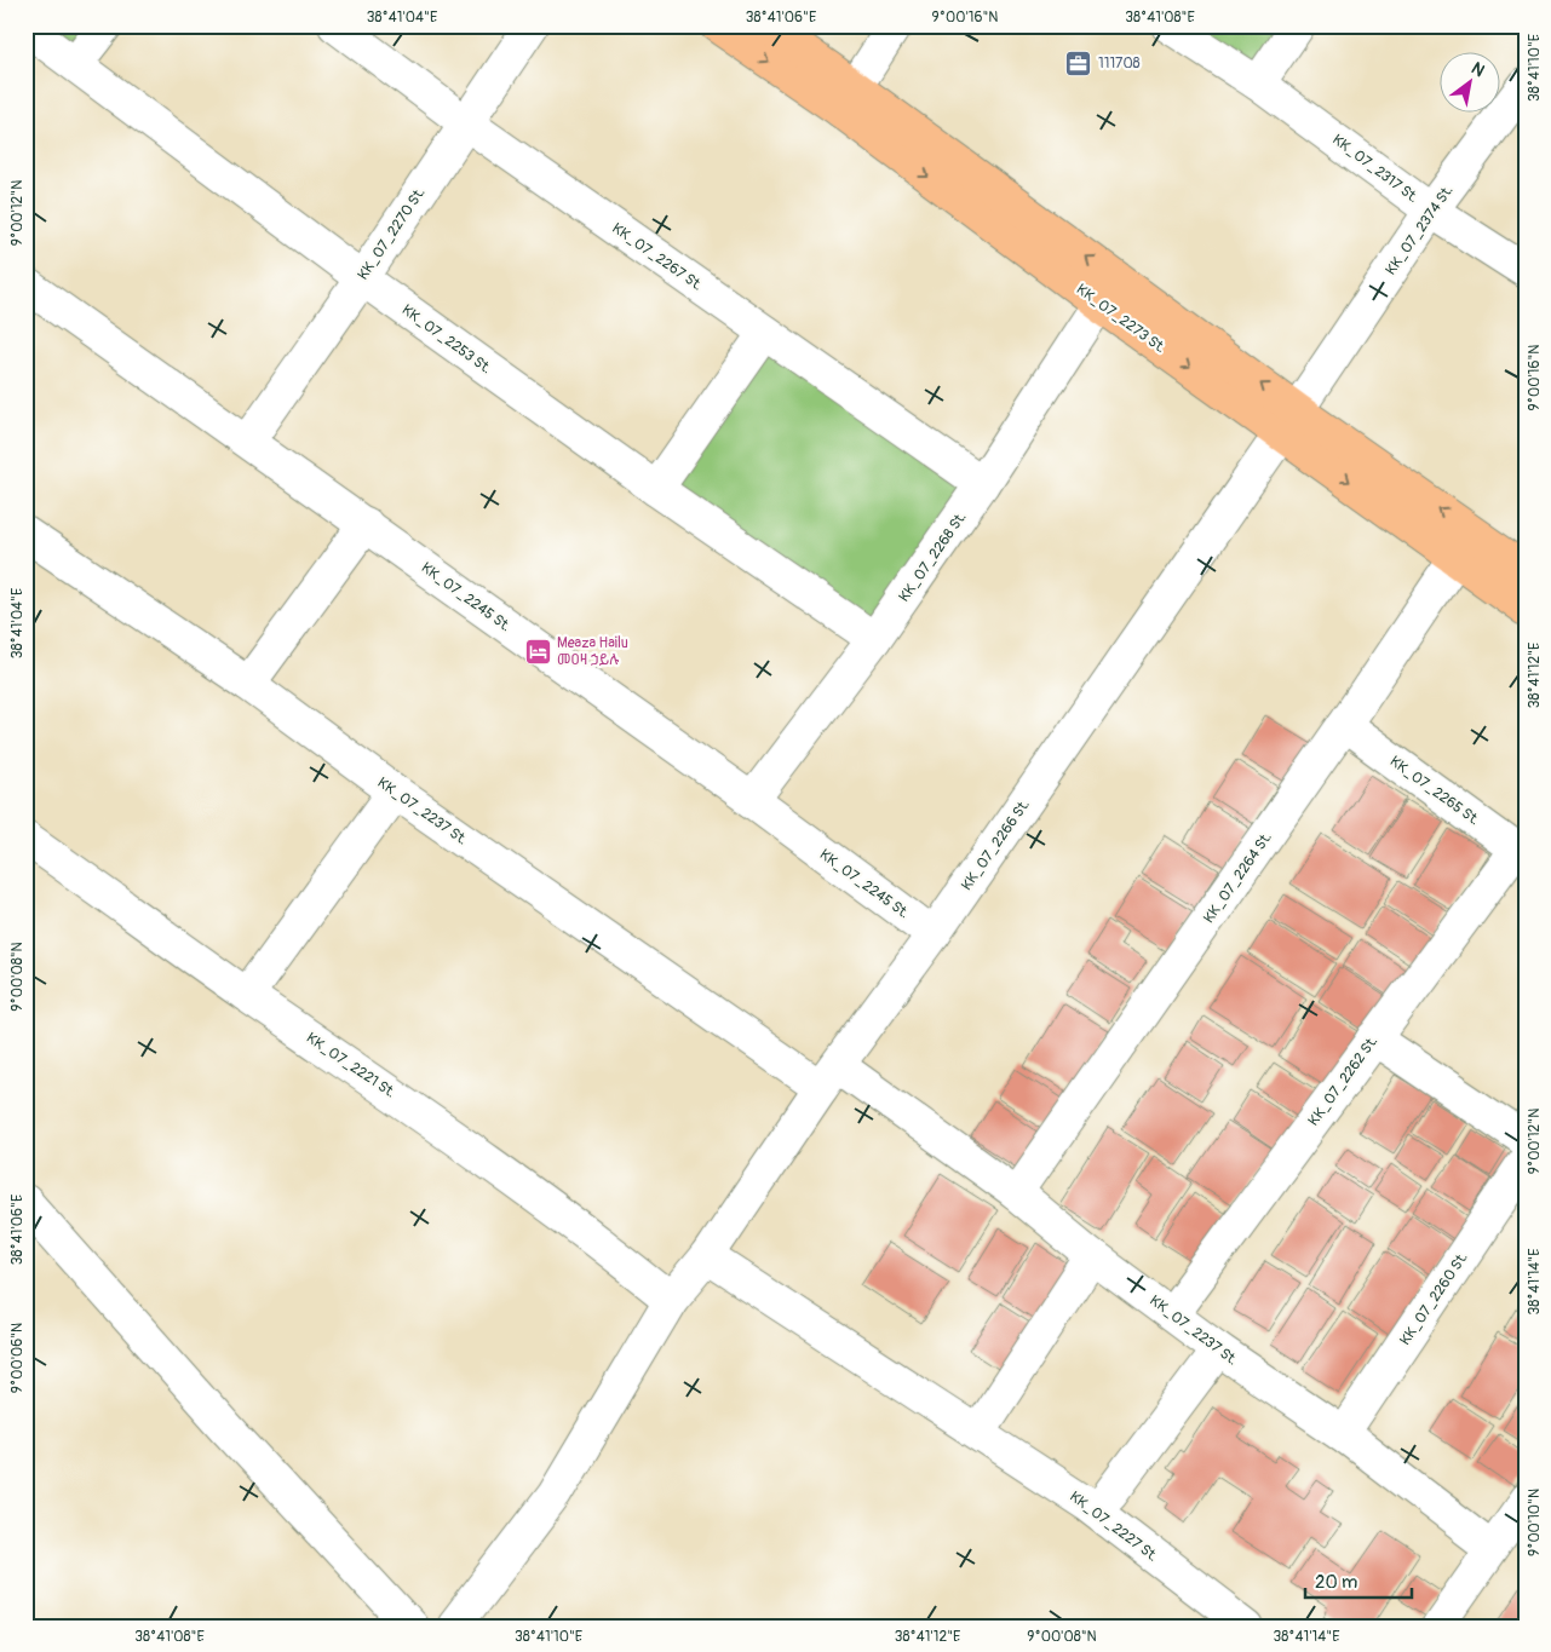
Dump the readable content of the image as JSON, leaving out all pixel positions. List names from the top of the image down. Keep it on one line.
{"streets":{"main road":["KK_07_2273 St."],"street":["KK_07_2317 St.","KK_07_2374 St.","KK_07_2270 St.","KK_07_2267 St.","KK_07_2253 St.","KK_07_2268 St.","KK_07_2245 St.","KK_07_2265 St.","KK_07_2237 St.","KK_07_2266 St.","KK_07_2264 St.","KK_07_2221 St.","KK_07_2262 St.","KK_07_2260 St.","KK_07_2227 St."]},"crossings":[["KK_07_2317 St.","KK_07_2374 St."],["KK_07_2374 St.","KK_07_2273 St."],["KK_07_2374 St.","KK_07_2266 St."],["KK_07_2270 St.","KK_07_2267 St."],["KK_07_2270 St.","KK_07_2253 St."],["KK_07_2270 St.","KK_07_2245 St."],["KK_07_2267 St.","KK_07_2268 St."],["KK_07_2273 St.","KK_07_2268 St."],["KK_07_2273 St.","KK_07_2266 St."],["KK_07_2273 St.","KK_07_2264 St."],["KK_07_2253 St.","KK_07_2268 St."],["KK_07_2268 St.","KK_07_2245 St."],["KK_07_2245 St.","KK_07_2266 St."],["KK_07_2265 St.","KK_07_2264 St."],["KK_07_2265 St.","KK_07_2262 St."],["KK_07_2237 St.","KK_07_2266 St."],["KK_07_2237 St.","KK_07_2264 St."],["KK_07_2237 St.","KK_07_2262 St."],["KK_07_2237 St.","KK_07_2260 St."],["KK_07_2266 St.","KK_07_2221 St."],["KK_07_2266 St.","KK_07_2227 St."]],"places":{"office":["111708"],"hotel":["Meaza Hailu መዐዛ ኃይሉ"]},"scale_bar":"20 m","north":"top right","coordinates":["38°41'04\"E","38°41'06\"E","9°00'16\"N","38°41'08\"E","38°41'10\"E","9°00'12\"N","38°41'12\"E","9°00'08\"N","38°41'14\"E","9°00'06\"N","9°00'10\"N"]}
